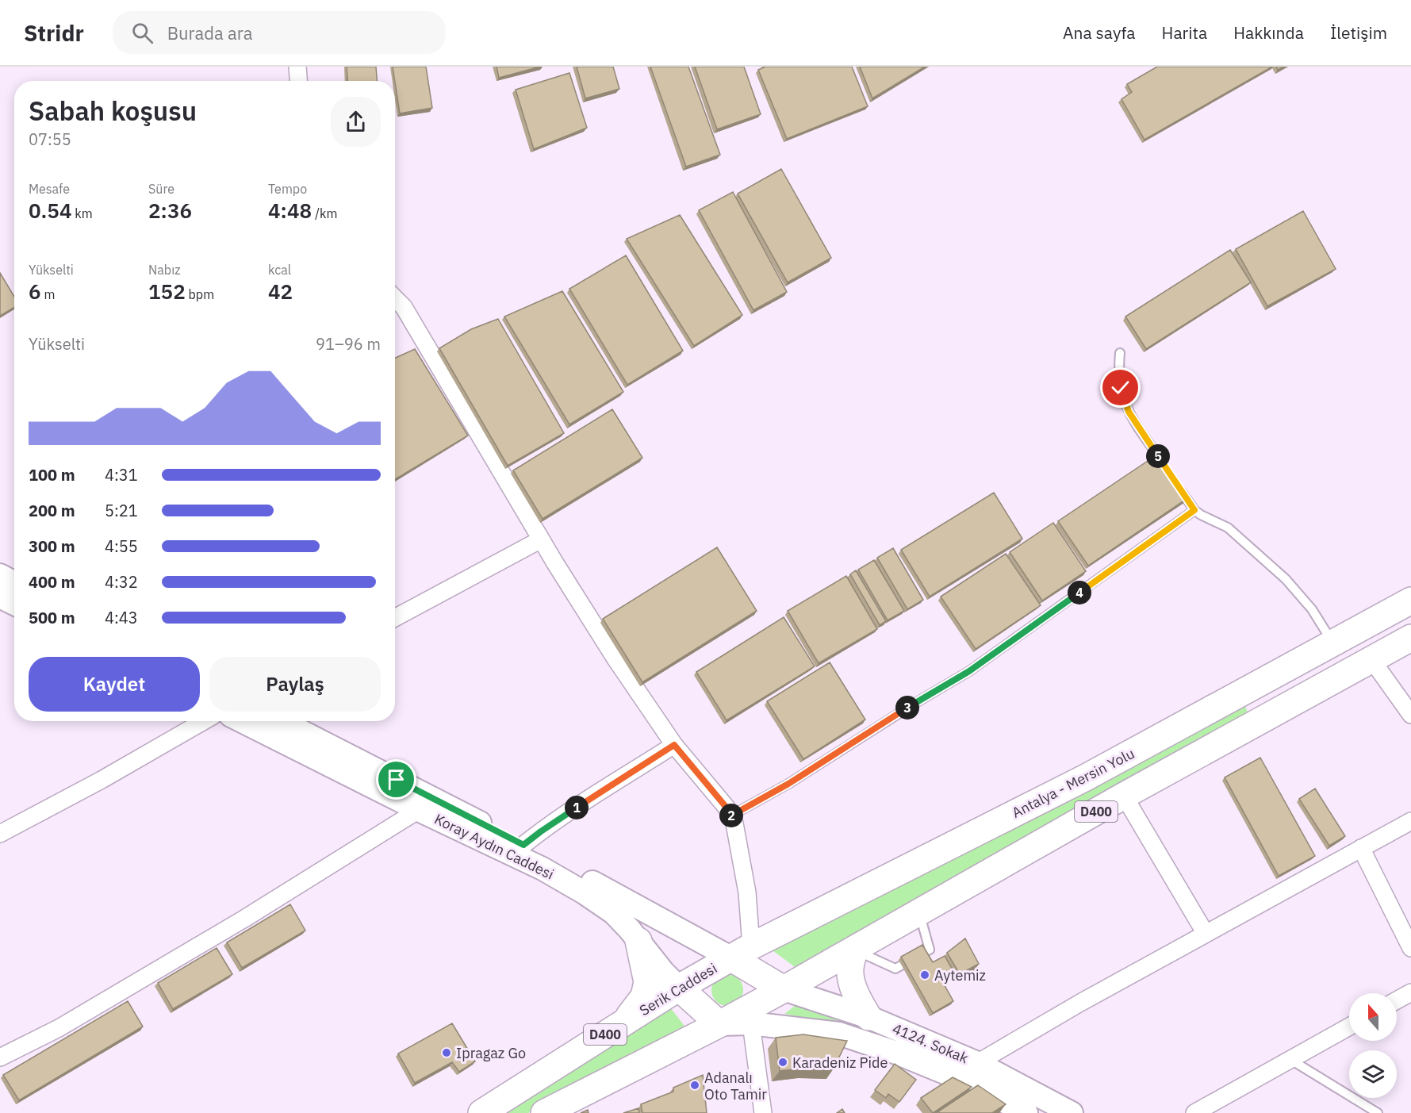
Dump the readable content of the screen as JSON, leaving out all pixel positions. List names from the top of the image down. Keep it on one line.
{"streets":{"highway":["Antalya - Mersin Yolu","D400","Serik Caddesi"],"main road":["Koray Aydın Caddesi","4124. Sokak"]},"crossings":[["Antalya - Mersin Yolu","Serik Caddesi"],["D400","4124. Sokak"],["Koray Aydın Caddesi","Serik Caddesi"]],"places":["Aytemiz","Ipragaz Go","Karadeniz Pide","Adanalı Oto Tamir"],"north":"top","page":{"header":"Stridr","search":"Burada ara","nav":["Ana sayfa","Harita","Hakkında","İletişim"],"heading":["Sabah koşusu","07:55"],"stats":[["Mesafe","0.54 km"],["Süre","2:36"],["Tempo","4:48 /km"],["Yükselti","6 m"],["Nabız","152 bpm"],["kcal","42"]],"chart":["Yükselti","91–96 m"],"pins":["5","4","3","1","2"],"list":[{"name":"100 m","note":"4:31"},{"name":"200 m","note":"5:21"},{"name":"300 m","note":"4:55"},{"name":"400 m","note":"4:32"},{"name":"500 m","note":"4:43"}],"buttons":["Kaydet","Paylaş"]}}
